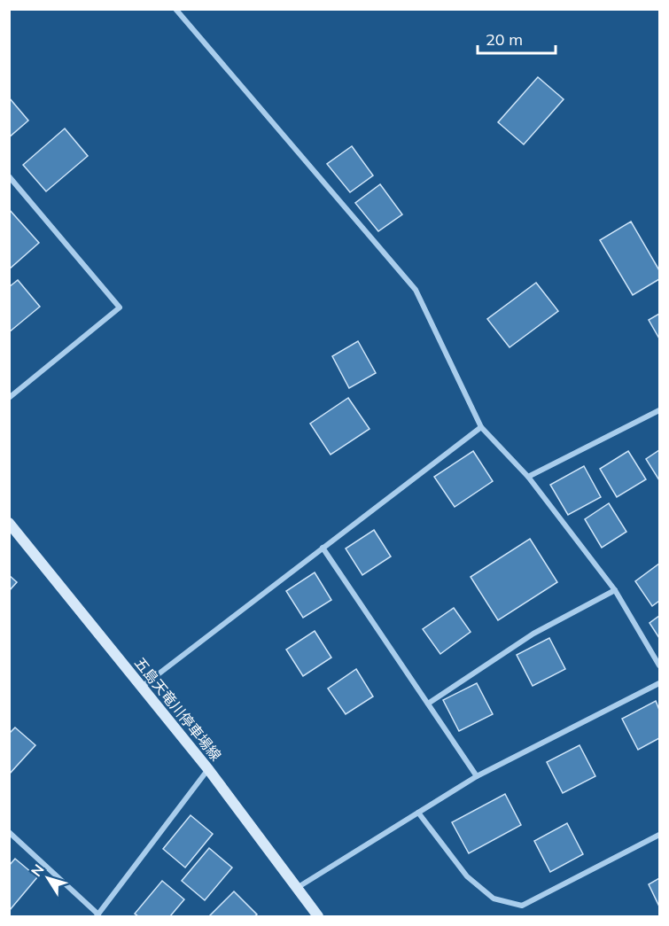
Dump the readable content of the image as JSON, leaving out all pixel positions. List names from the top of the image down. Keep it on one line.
{"streets":{"main road":["五島天竜川停車場線"]},"scale_bar":"20 m","north":"top left"}
